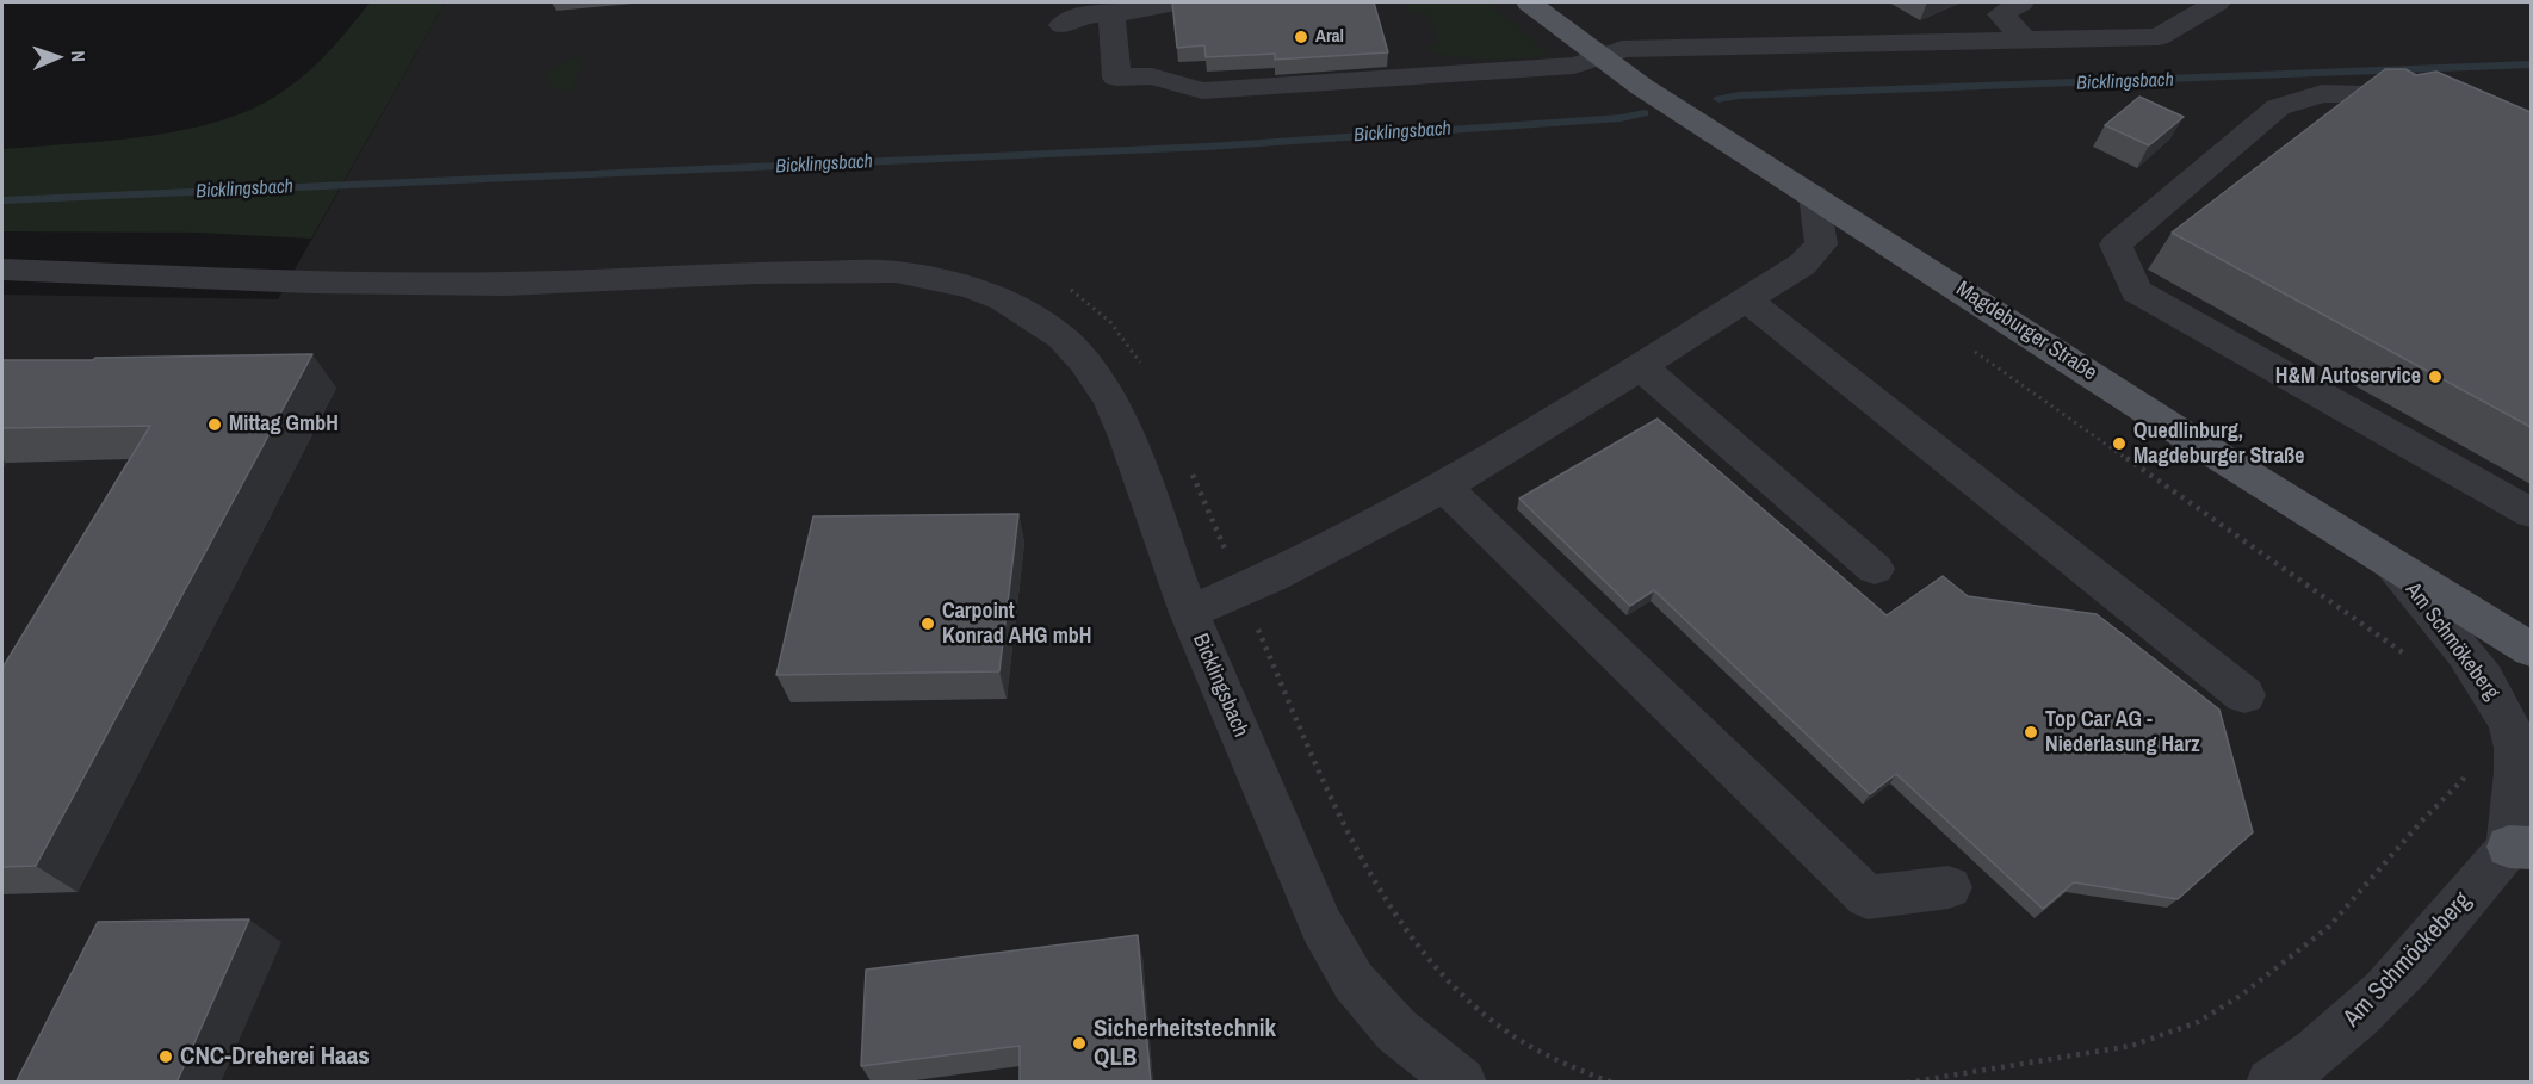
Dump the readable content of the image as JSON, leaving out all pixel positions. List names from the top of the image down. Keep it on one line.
{"streets":{"main road":["Magdeburger Straße"],"street":["Am Schmökeberg","Bicklingsbach","Am Schmöckeberg"]},"crossings":[["Magdeburger Straße","Am Schmökeberg"],["Am Schmökeberg","Am Schmöckeberg"]],"water":["Bicklingsbach"],"places":["Aral","H&M Autoservice","Mittag GmbH","Quedlinburg, Magdeburger Straße","Carpoint Konrad AHG mbH","Top Car AG - Niederlasung Harz","Sicherheitstechnik QLB","CNC-Dreherei Haas"],"north":"right"}
